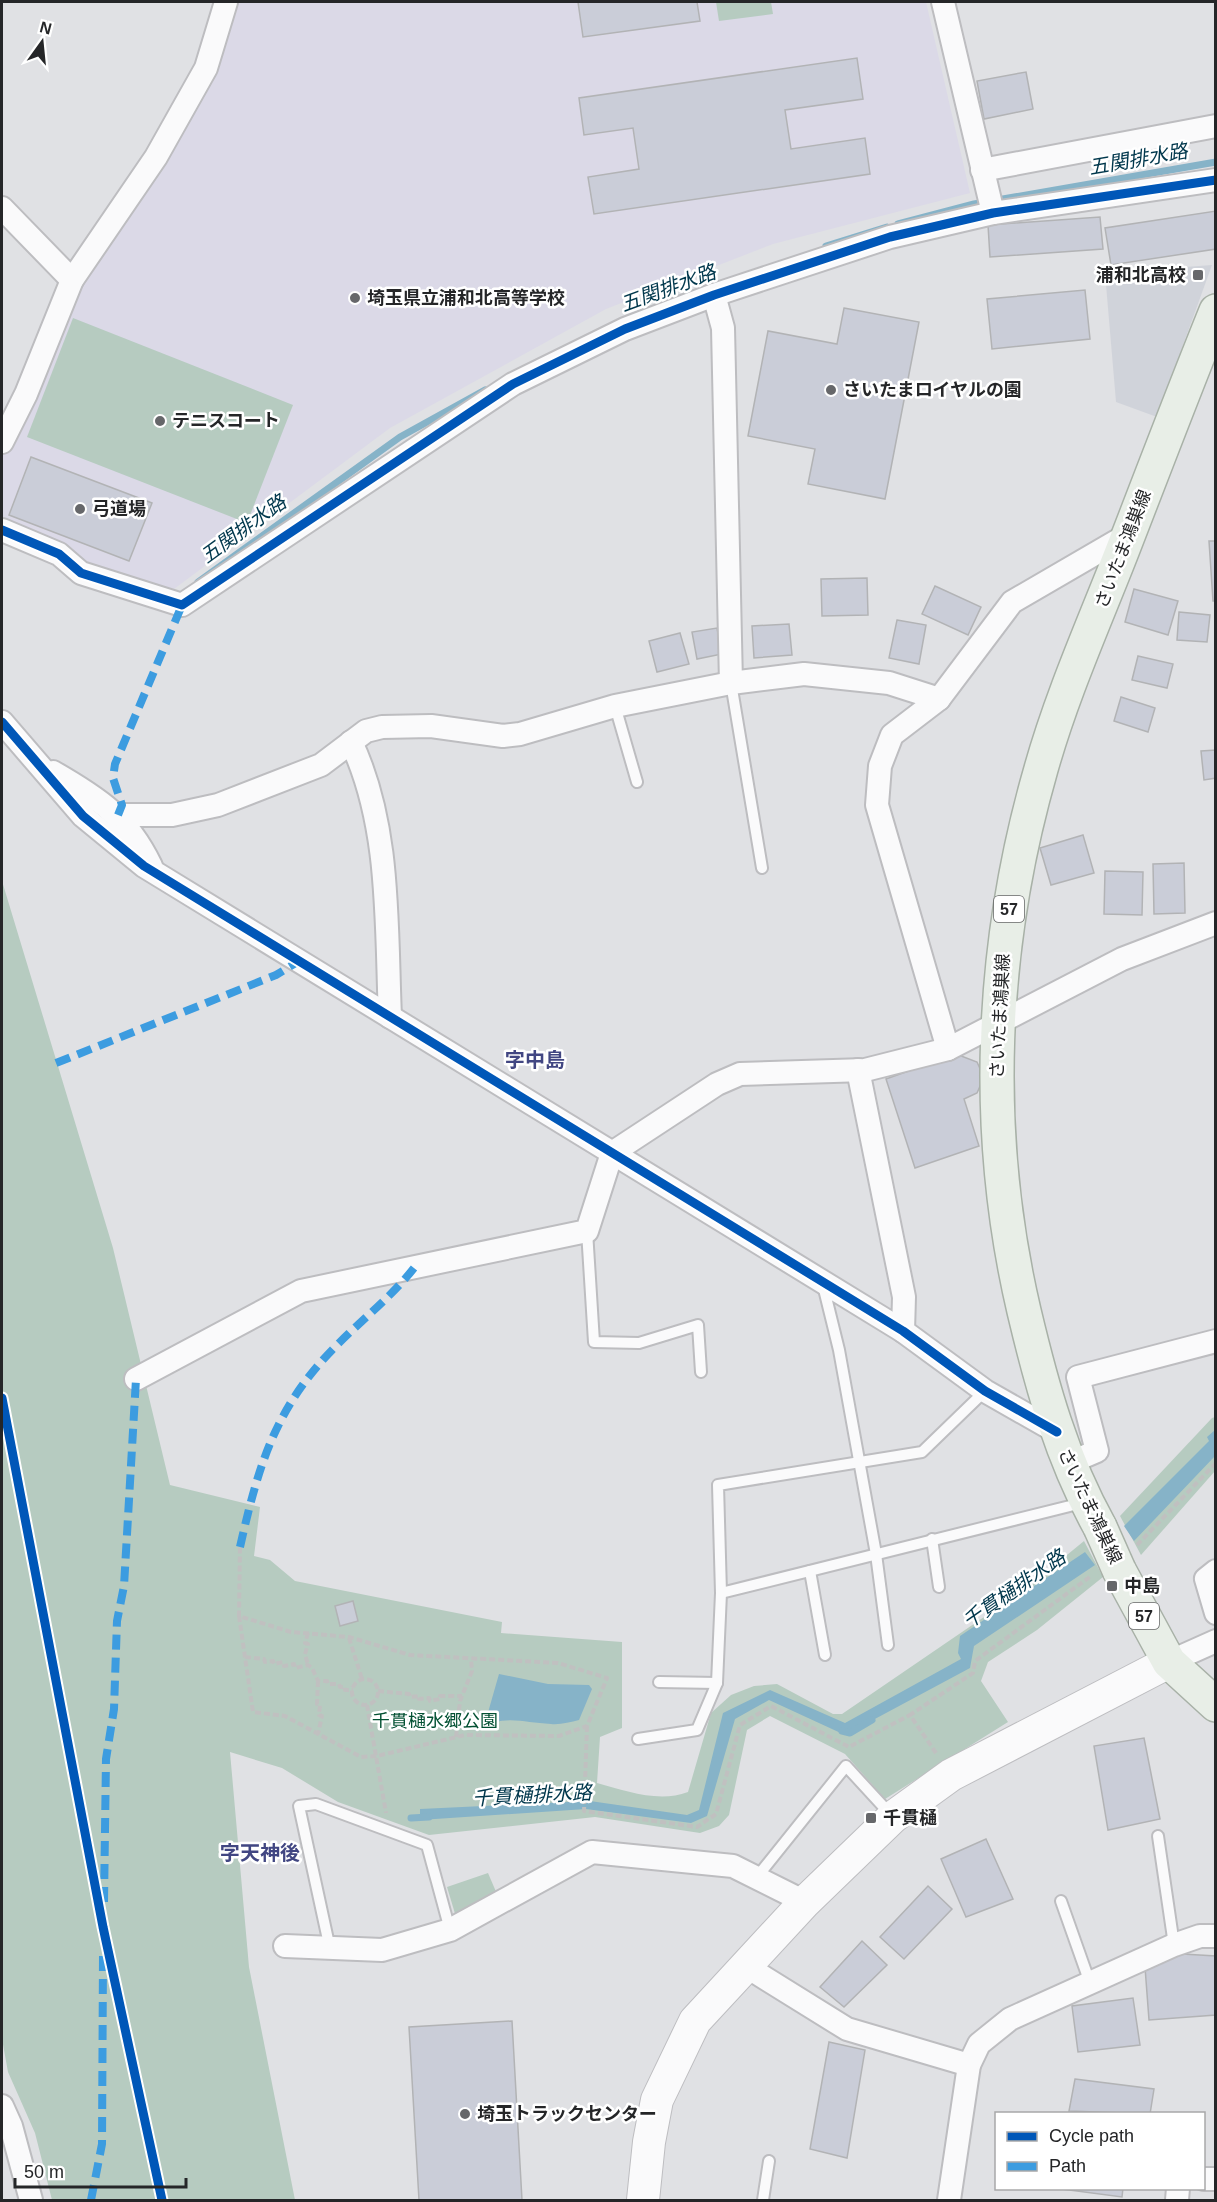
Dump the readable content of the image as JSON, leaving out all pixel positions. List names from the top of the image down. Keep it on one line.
{"streets":{"main road":["さいたま鴻巣線","57"]},"districts":["字中島","字天神後"],"water":["五関排水路","千貫樋排水路"],"parks":["千貫樋水郷公園"],"places":{"transit":["浦和北高校","中島","千貫樋"],"other":["埼玉県立浦和北高等学校","さいたまロイヤルの園","テニスコート","弓道場","埼玉トラックセンター"]},"legend":["Cycle path","Path"],"scale_bar":"50 m","north":"top"}
